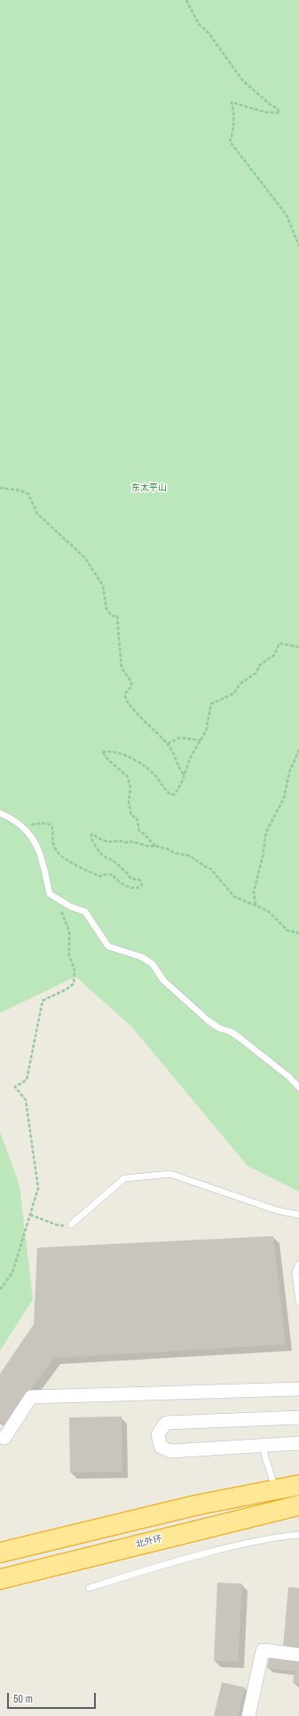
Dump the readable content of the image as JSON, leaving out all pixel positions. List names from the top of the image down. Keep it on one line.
{"streets":{"highway":["北外环"]},"parks":["东太平山"],"scale_bar":"50 m"}
